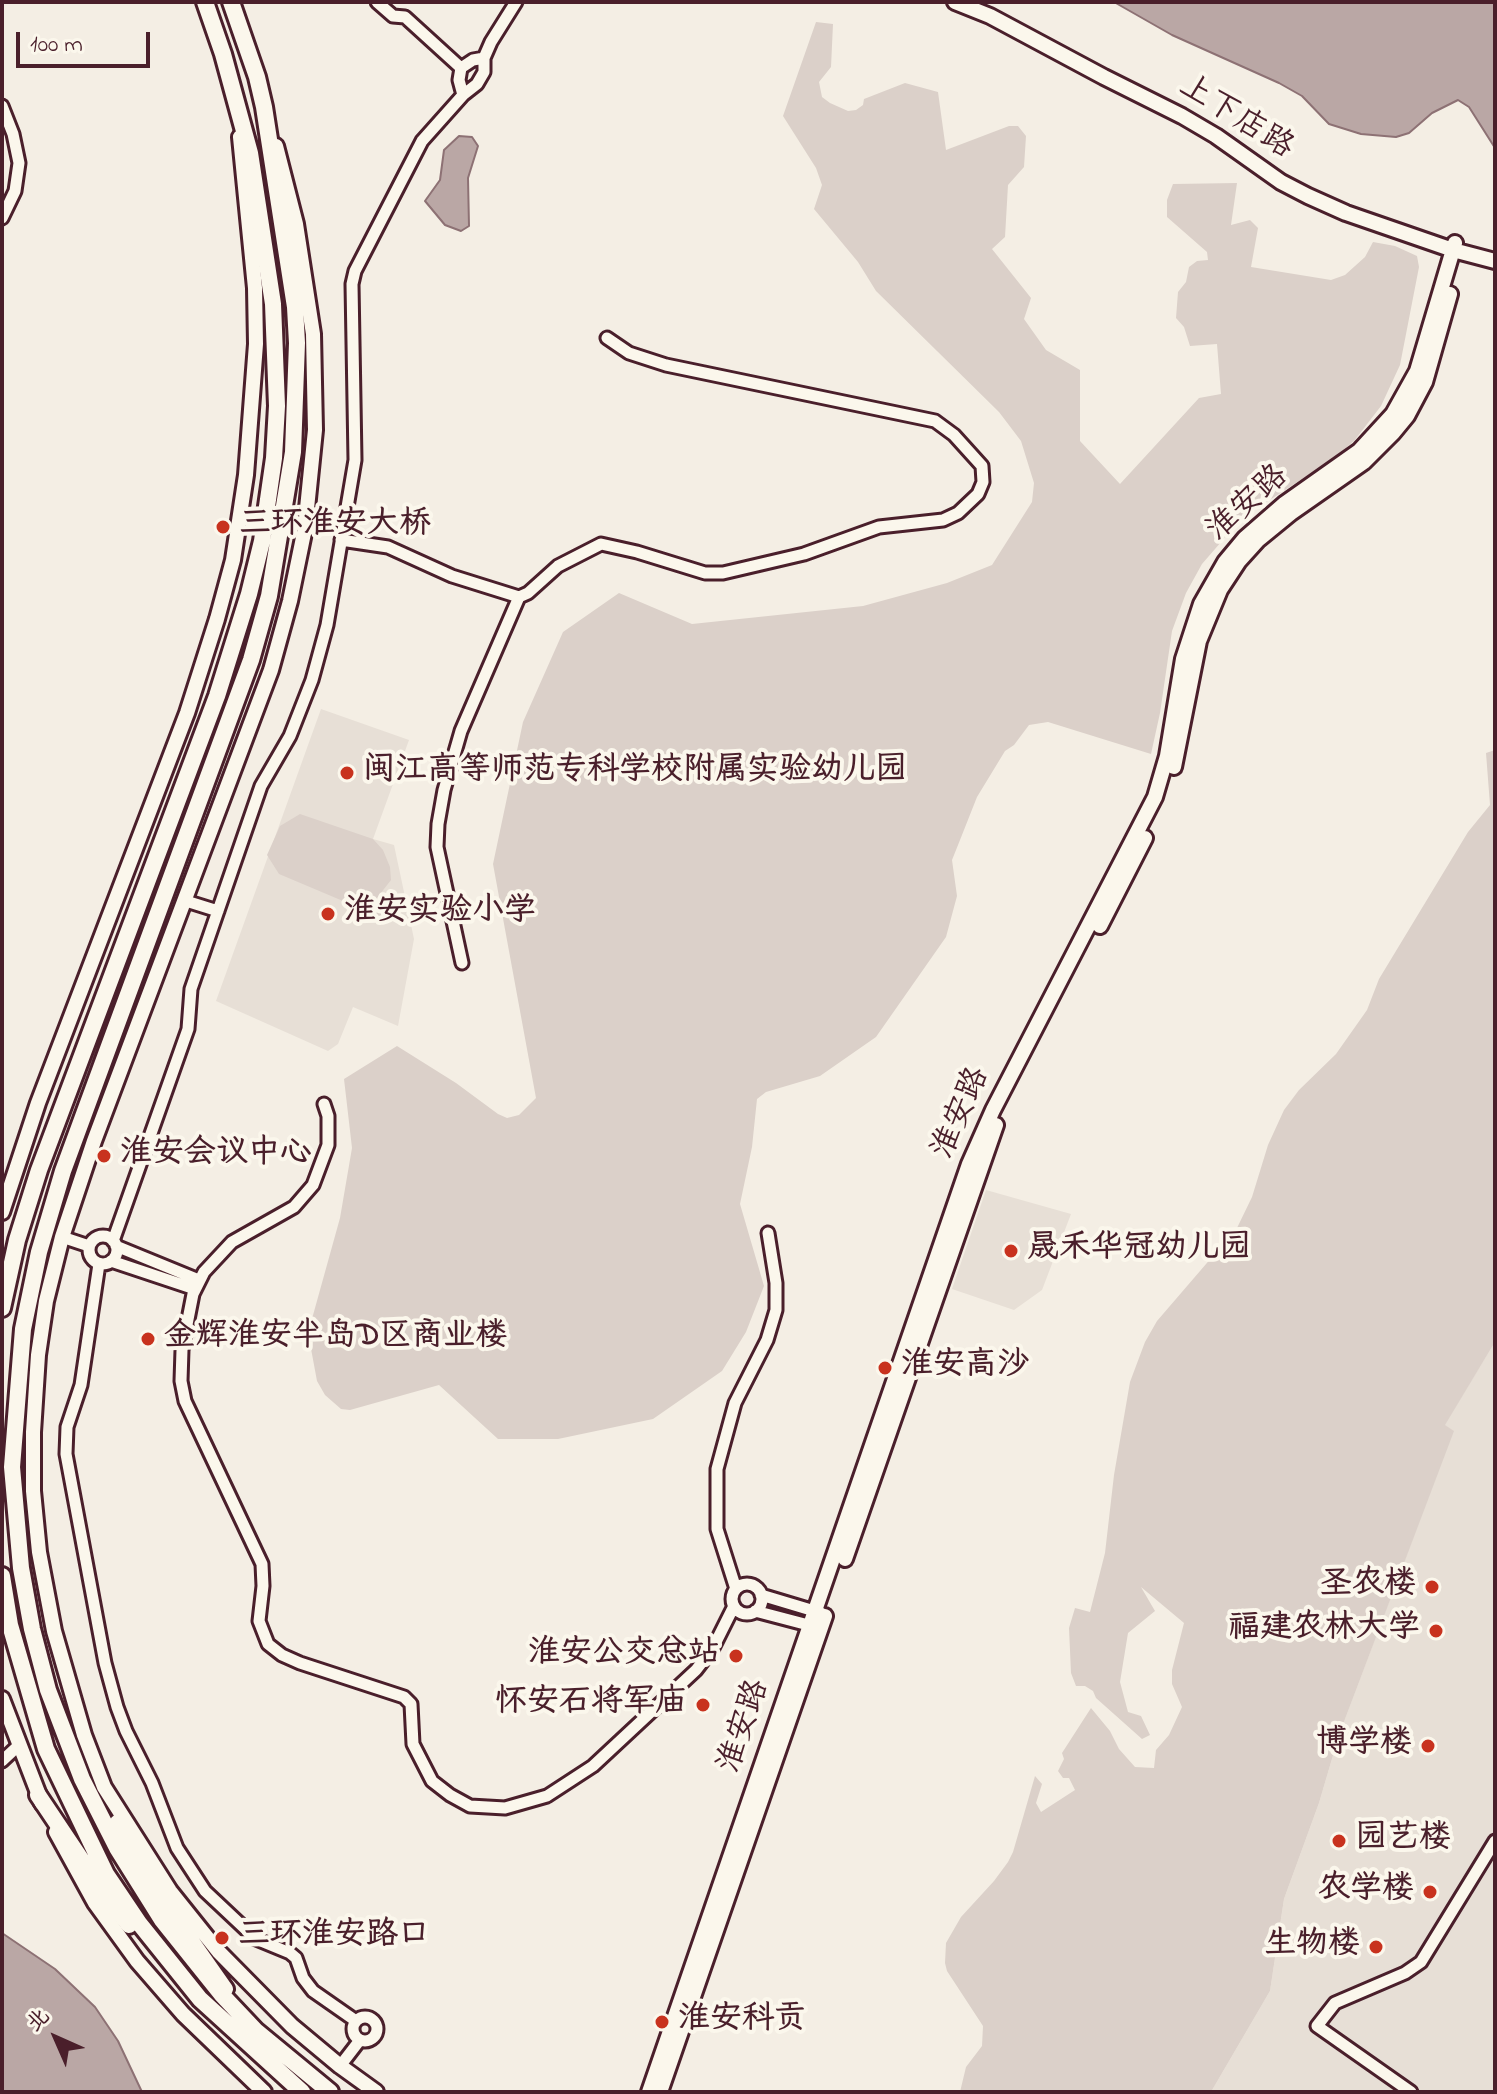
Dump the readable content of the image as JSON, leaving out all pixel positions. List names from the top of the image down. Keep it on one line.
{"streets":{"main road":["上下店路","淮安路"]},"crossings":[["上下店路","淮安路"]],"places":["三环淮安大桥","闽江高等师范专科学校附属实验幼儿园","淮安实验小学","淮安会议中心","晟禾华冠幼儿园","金辉淮安半岛D区商业楼","淮安高沙","圣农楼","福建农林大学","淮安公交总站","怀安石将军庙","博学楼","园艺楼","农学楼","三环淮安路口","生物楼","淮安科贡"],"scale_bar":"100 m","north":"top left"}
